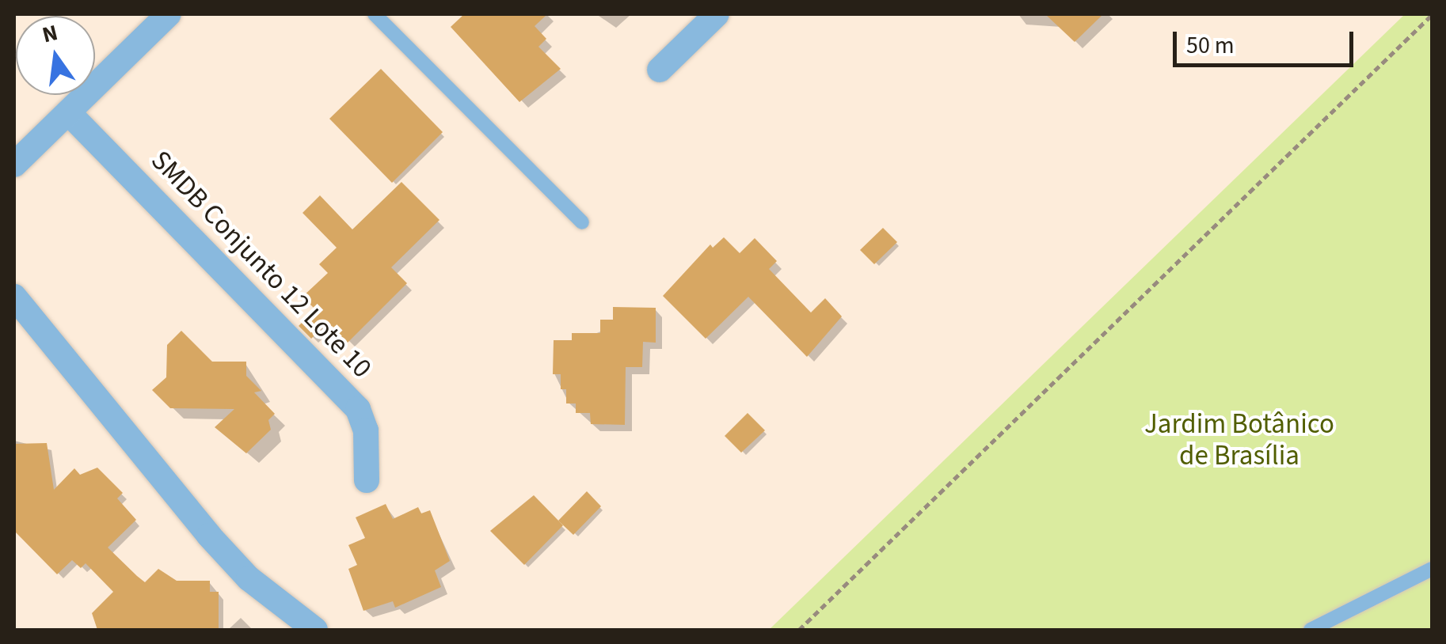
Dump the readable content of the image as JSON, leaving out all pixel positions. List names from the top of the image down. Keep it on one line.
{"streets":{"street":["SMDB Conjunto 12 Lote 10"]},"parks":["Jardim Botânico de Brasília"],"scale_bar":"50 m","north":"top"}
